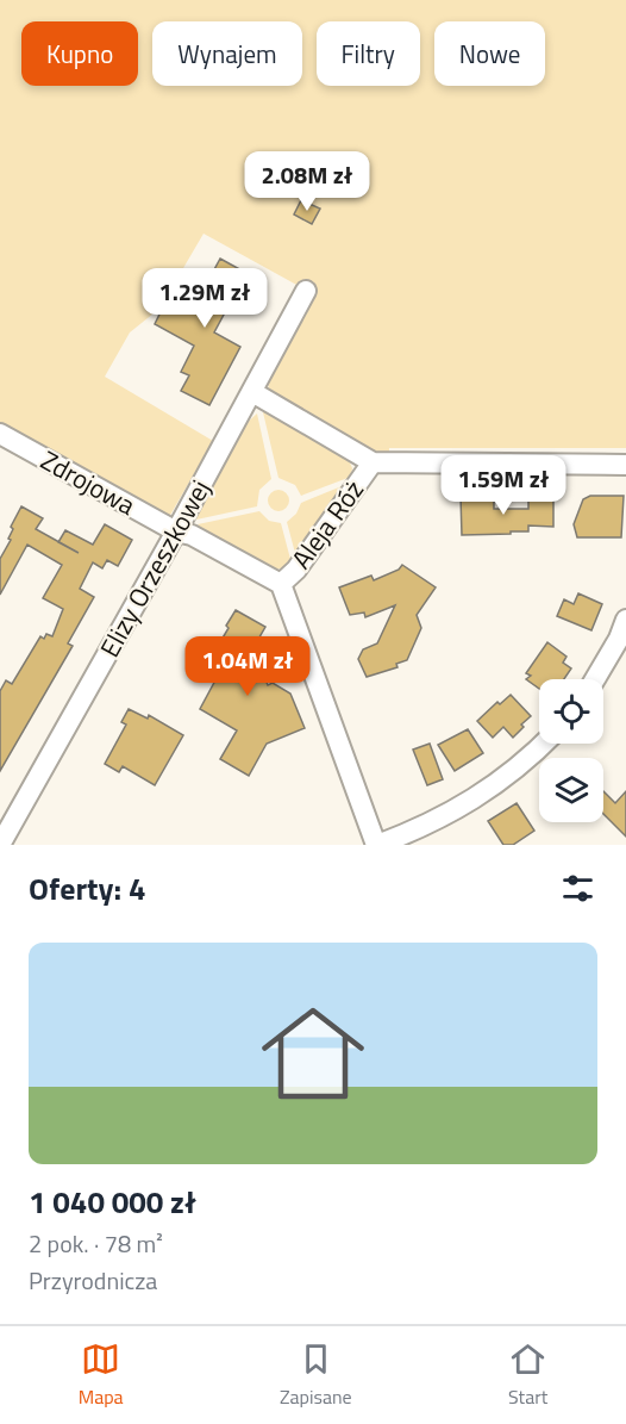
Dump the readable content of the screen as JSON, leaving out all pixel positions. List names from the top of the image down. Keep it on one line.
{"streets":{"street":["Zdrojowa","Aleja Róż","Elizy Orzeszkowej"]},"crossings":[["Zdrojowa","Aleja Róż"],["Zdrojowa","Elizy Orzeszkowej"],["Aleja Róż","Elizy Orzeszkowej"]],"page":{"chip":["Kupno","Wynajem","Filtry","Nowe"],"price":["2.08M zł","1.29M zł","1.59M zł","1.04M zł"],"heading":"Oferty: 4","list":[{"name":"1 040 000 zł","note":"2 pok. · 78 m² · Przyrodnicza"}],"tabs":["Mapa","Zapisane","Start"]}}
